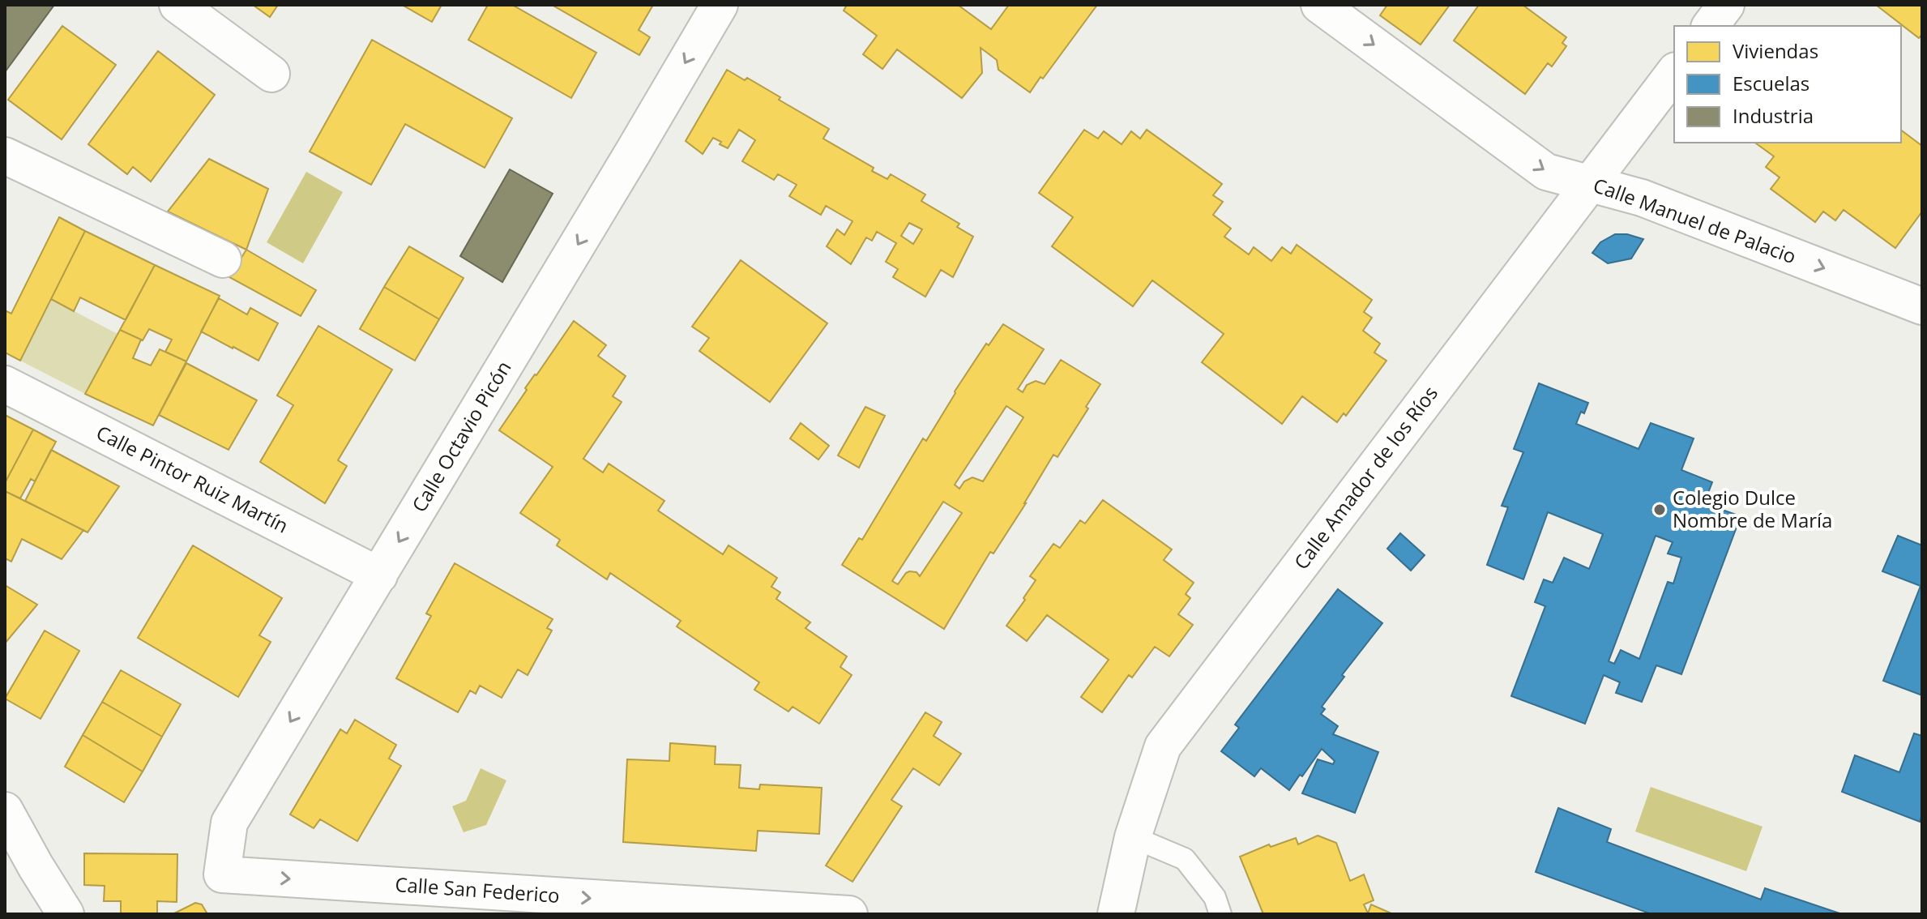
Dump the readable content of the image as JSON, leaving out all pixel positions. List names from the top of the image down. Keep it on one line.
{"streets":{"street":["Calle Manuel de Palacio","Calle Octavio Picón","Calle Amador de los Ríos","Calle Pintor Ruiz Martín","Calle San Federico"]},"crossings":[["Calle Manuel de Palacio","Calle Amador de los Ríos"],["Calle Octavio Picón","Calle Pintor Ruiz Martín"],["Calle Octavio Picón","Calle San Federico"]],"one_way":["Calle Manuel de Palacio","Calle Octavio Picón","Calle San Federico"],"places":["Colegio Dulce Nombre de María"],"legend":["Viviendas","Escuelas","Industria"]}
